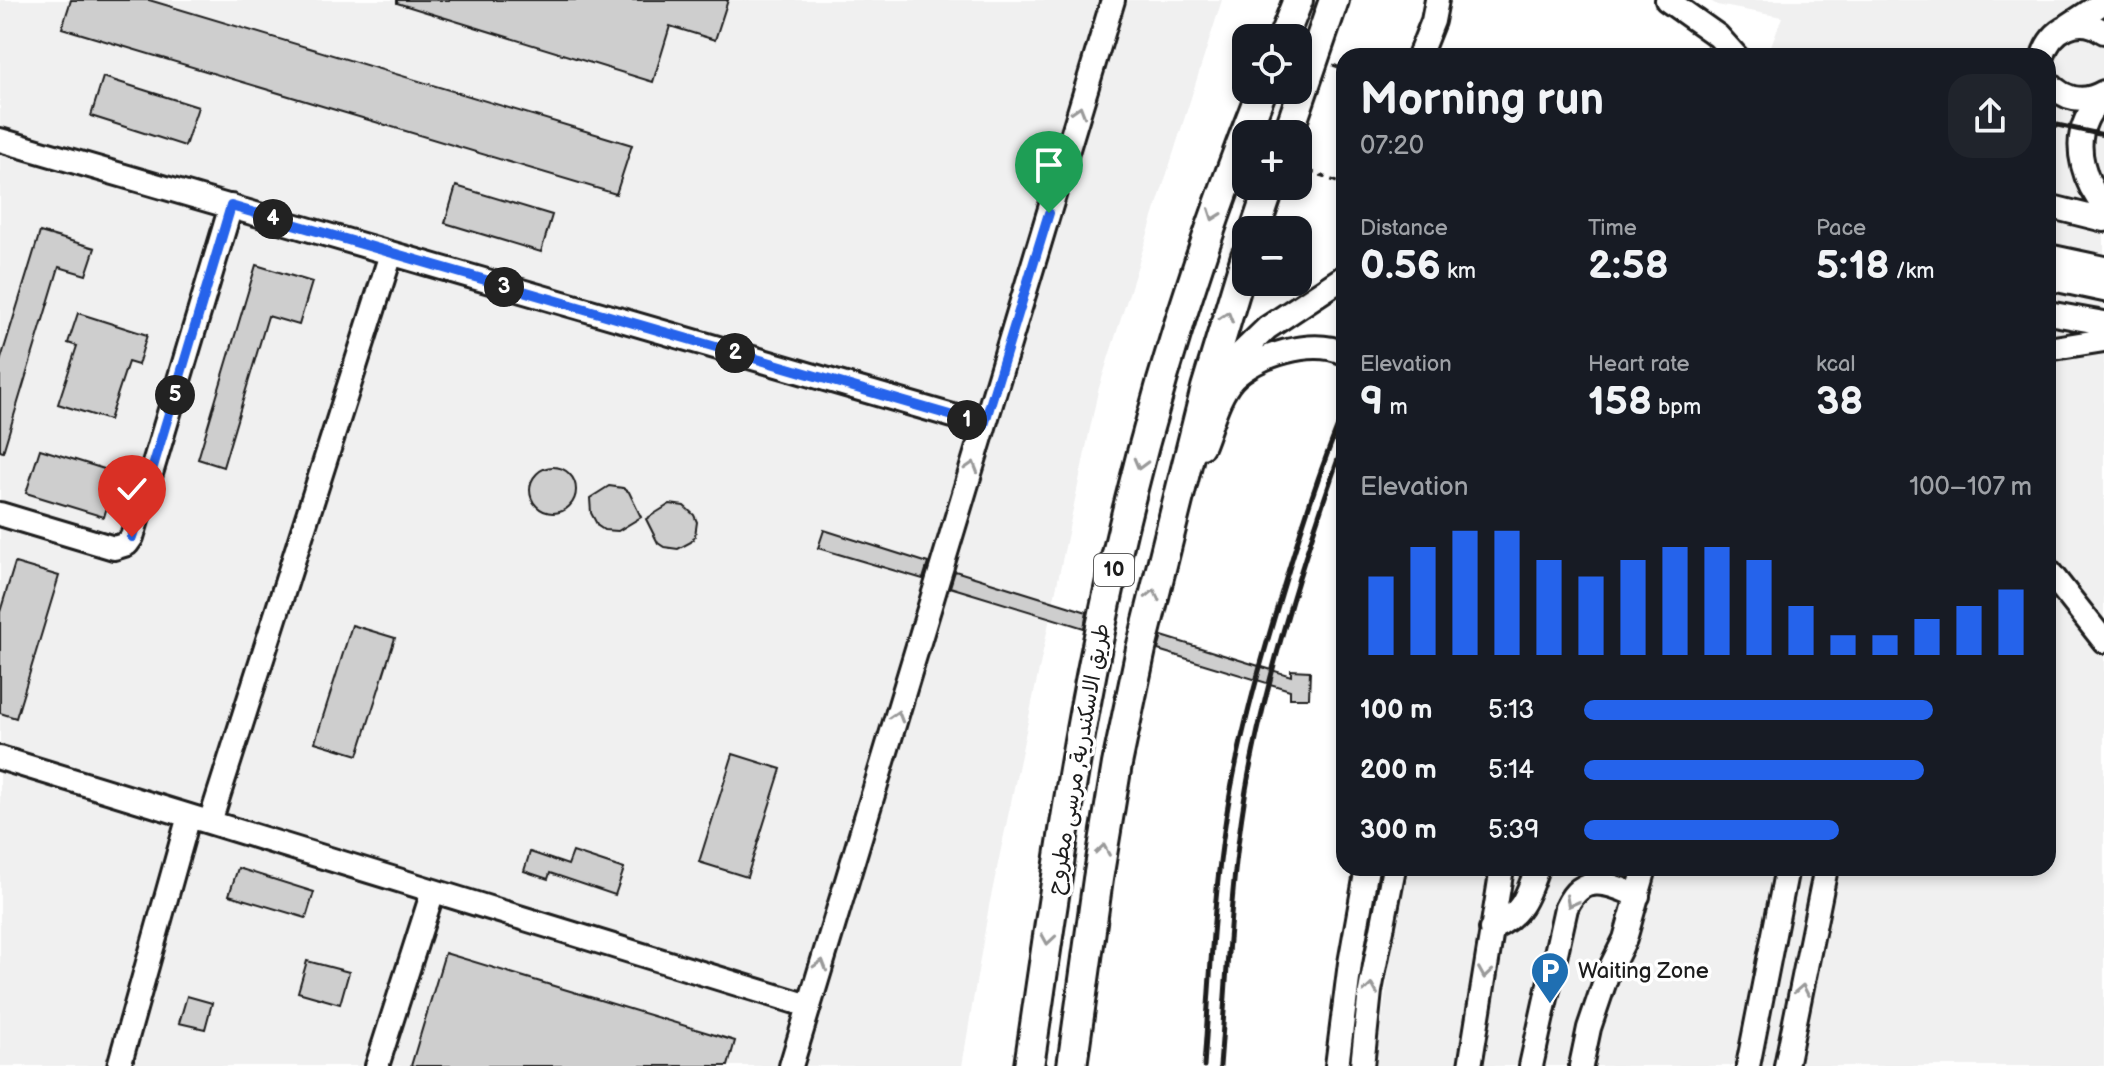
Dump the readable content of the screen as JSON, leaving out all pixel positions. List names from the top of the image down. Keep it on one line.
{"streets":{"main road":["10","طريق الاسكندرية, مرسى مطروح"]},"places":{"parking":["Waiting Zone"]},"page":{"map_buttons":["+","−"],"heading":["Morning run","07:20"],"stats":[["Distance","0.56 km"],["Time","2:58"],["Pace","5:18 /km"],["Elevation","9 m"],["Heart rate","158 bpm"],["kcal","38"]],"pins":["4","3","2","5","1"],"chart":["Elevation","100–107 m"],"list":[{"name":"100 m","note":"5:13"},{"name":"200 m","note":"5:14"},{"name":"300 m","note":"5:39"}]}}
